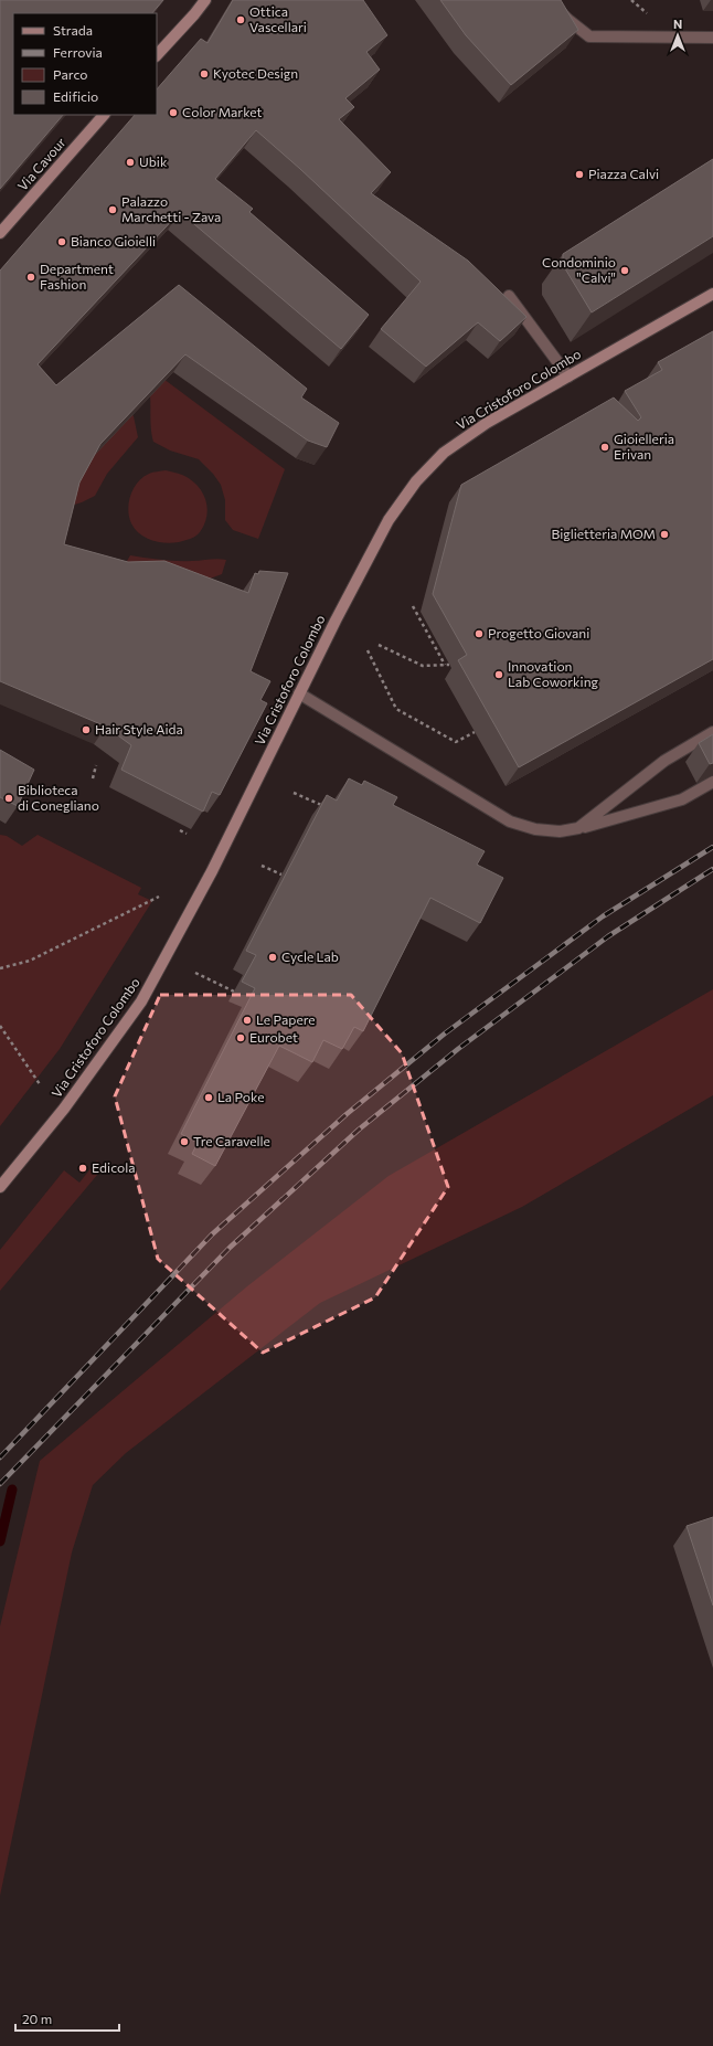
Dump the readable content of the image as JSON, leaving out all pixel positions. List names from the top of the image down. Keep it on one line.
{"streets":{"street":["Via Cavour","Via Cristoforo Colombo"]},"places":["Ottica Vascellari","Kyotec Design","Color Market","Ubik","Piazza Calvi","Palazzo Marchetti - Zava","Bianco Gioielli","Condominio \"Calvi\"","Department Fashion","Gioielleria Erivan","Biglietteria MOM","Progetto Giovani","Innovation Lab Coworking","Hair Style Aida","Biblioteca di Conegliano","Cycle Lab","Le Papere","Eurobet","La Poke","Tre Caravelle","Edicola"],"legend":["Strada","Ferrovia","Parco","Edificio"],"scale_bar":"20 m","north":"top"}
